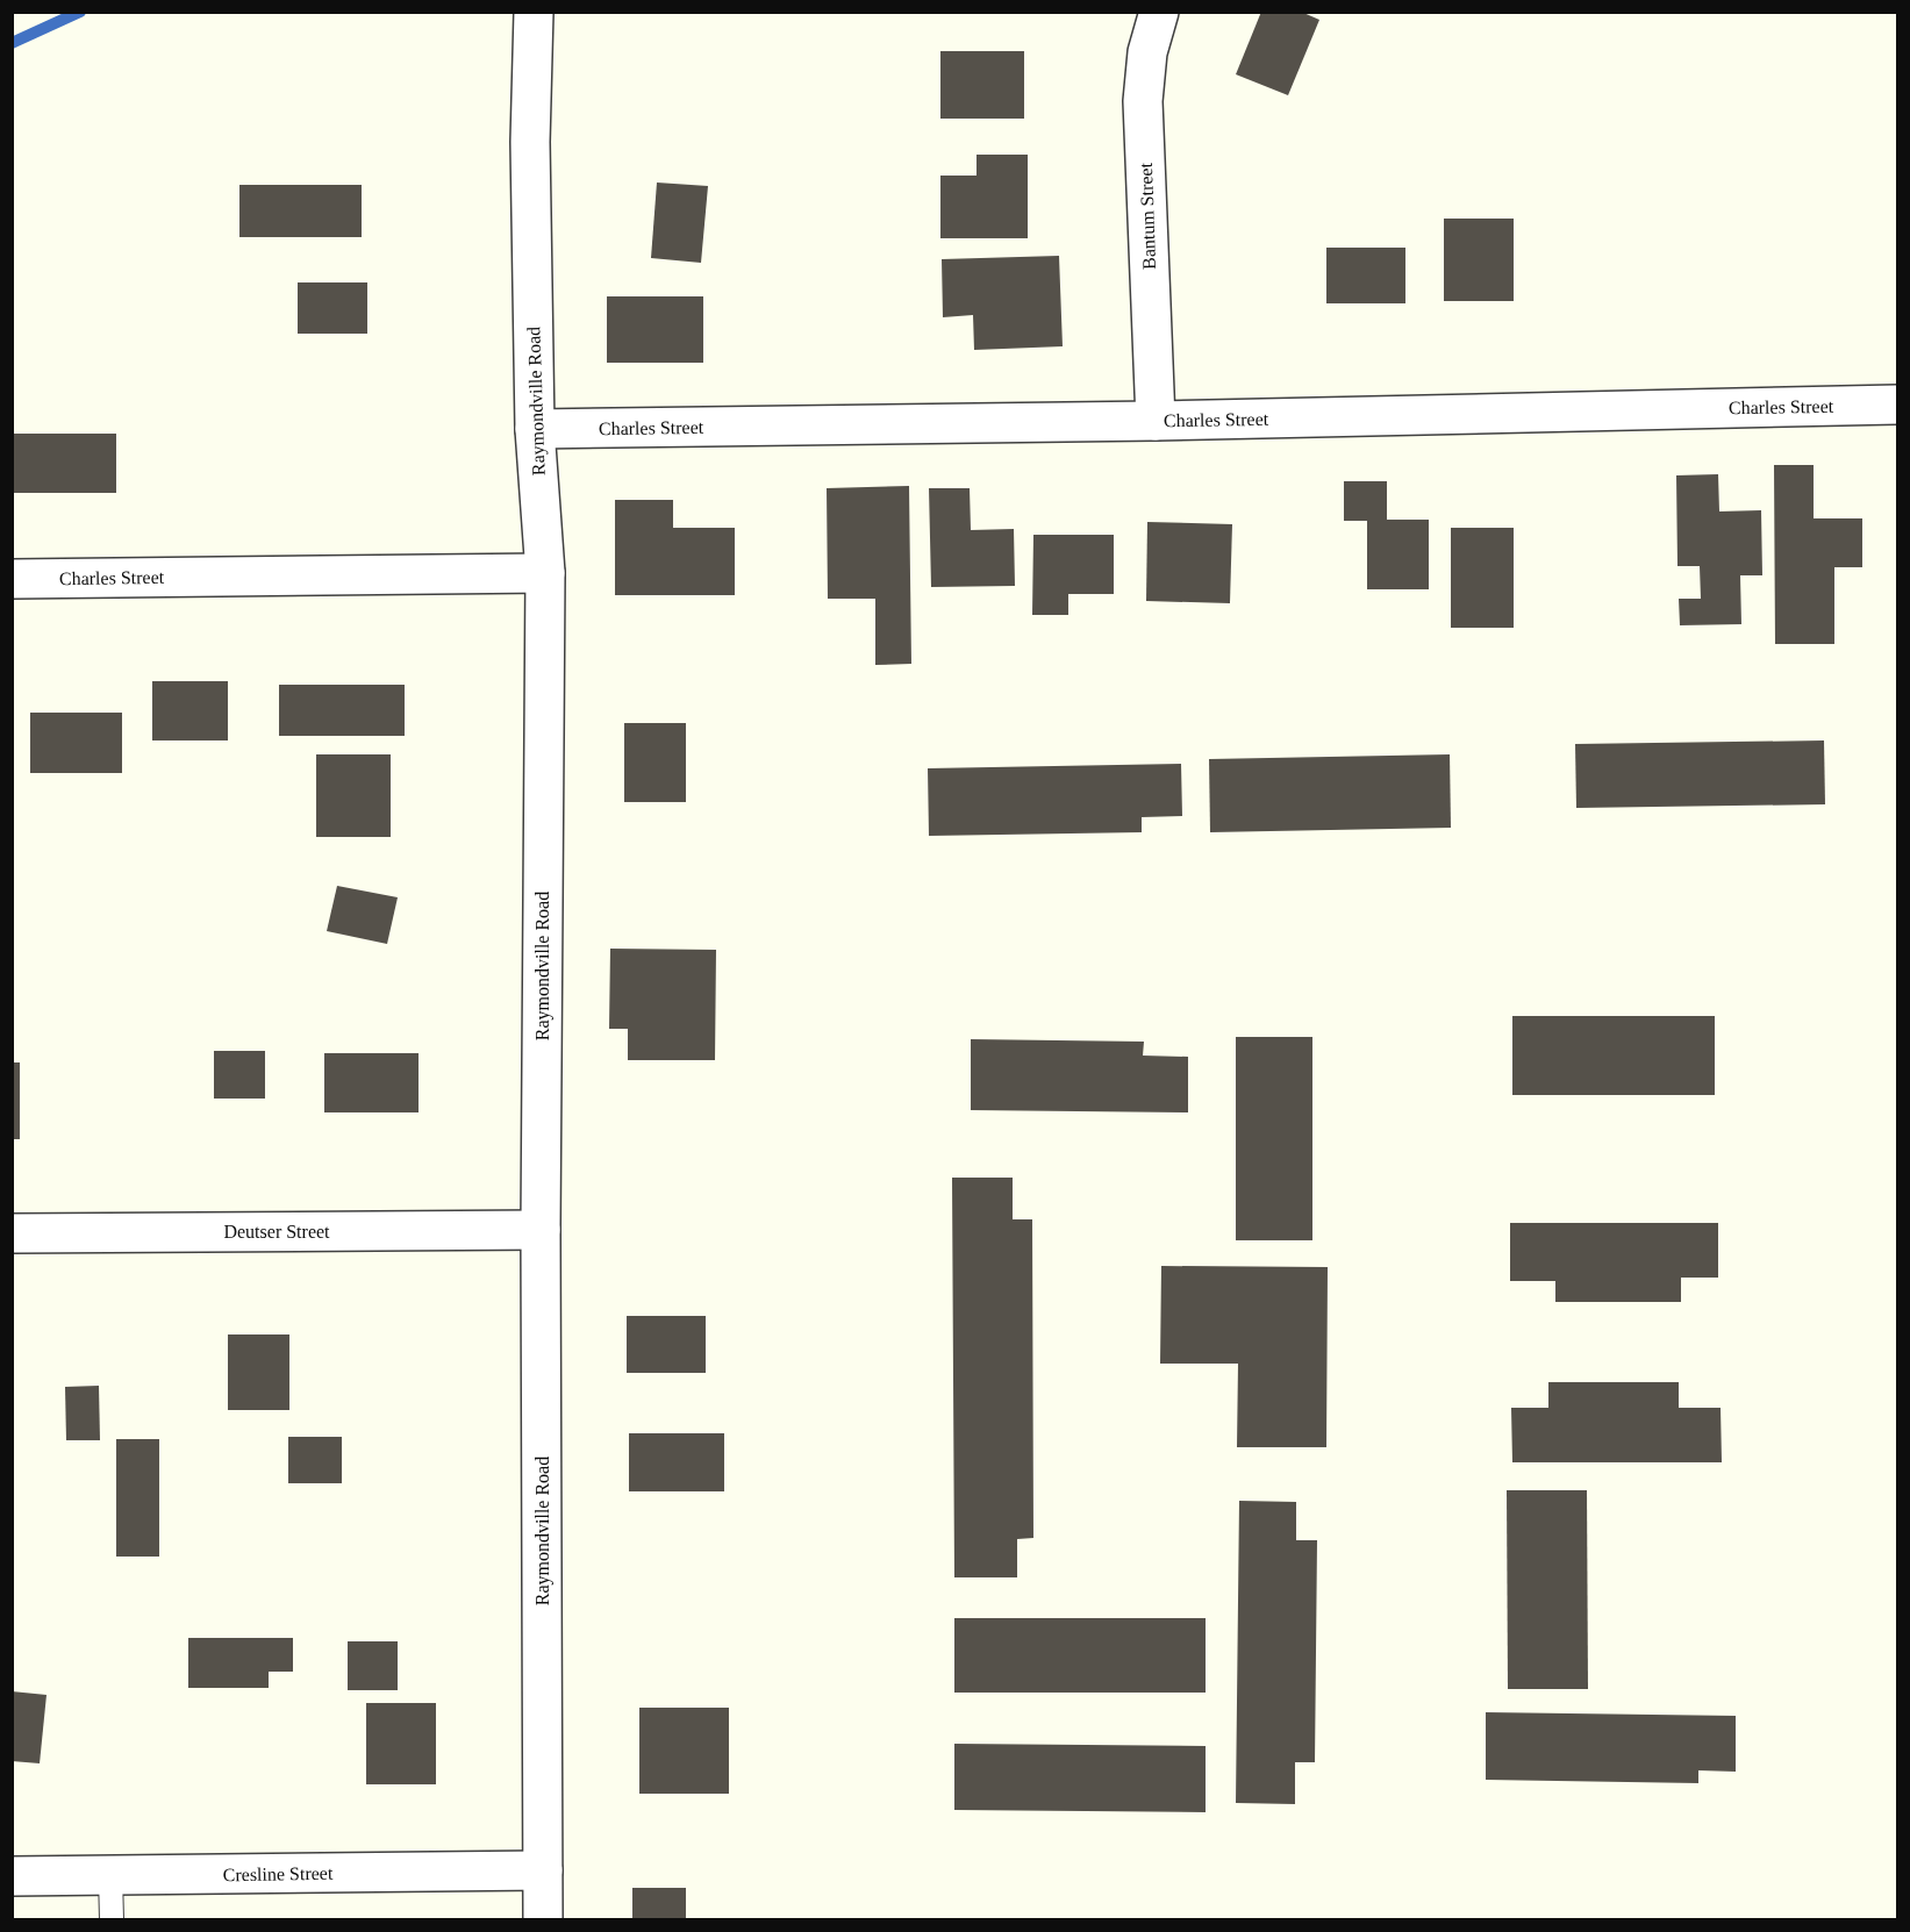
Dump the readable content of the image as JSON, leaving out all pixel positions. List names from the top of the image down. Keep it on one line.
{"streets":{"street":["Bantum Street","Raymondville Road","Charles Street","Deutser Street","Cresline Street"]},"crossings":[["Bantum Street","Charles Street"],["Raymondville Road","Charles Street"],["Raymondville Road","Deutser Street"],["Raymondville Road","Cresline Street"]]}
